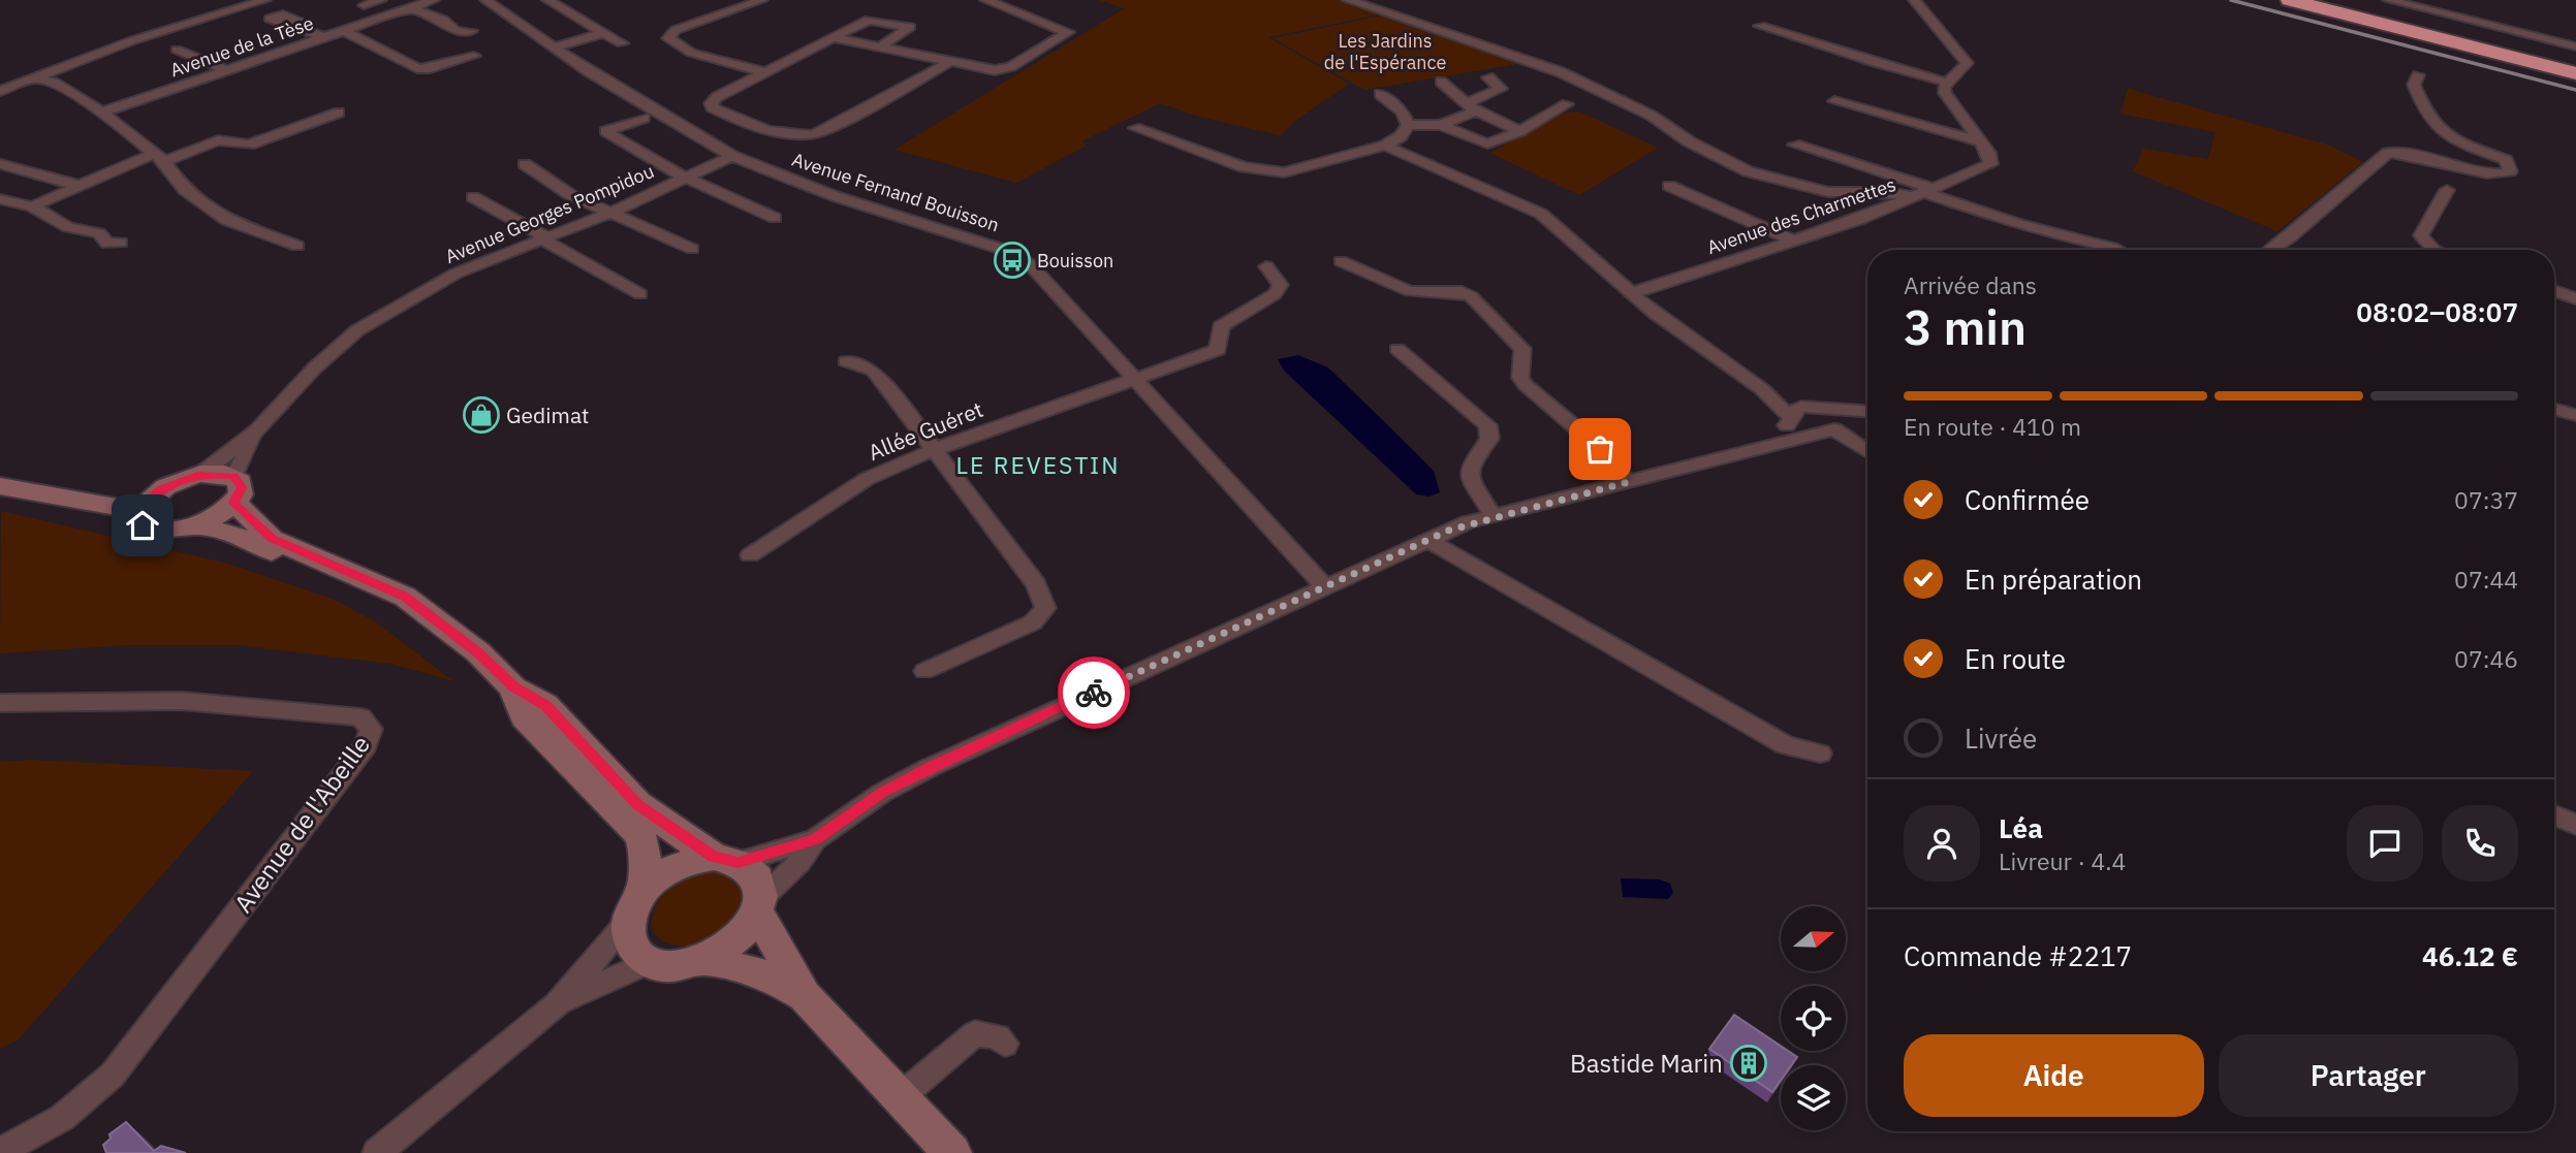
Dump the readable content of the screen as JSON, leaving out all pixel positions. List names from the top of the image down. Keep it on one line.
{"streets":{"street":["Avenue de la Tèse","Avenue Fernand Bouisson","Avenue Georges Pompidou","Avenue des Charmettes","Allée Guéret","Avenue de l'Abeille"]},"crossings":[["Avenue Fernand Bouisson","Avenue Georges Pompidou"],["Avenue Fernand Bouisson","Allée Guéret"]],"districts":["LE REVESTIN"],"parks":["Les Jardins de l'Espérance"],"places":{"bus stop":["Bouisson"],"shop":["Gedimat"],"building":["Bastide Marin"]},"north":"right","page":{"heading":["3 min","Arrivée dans","08:02–08:07"],"panel":["Léa","Livreur · 4.4","Commande #2217","46.12 €"],"bar":"En route · 410 m","list":[["Confirmée","07:37"],["En préparation","07:44"],["En route","07:46"],"Livrée"],"buttons":["Aide","Partager"]}}
